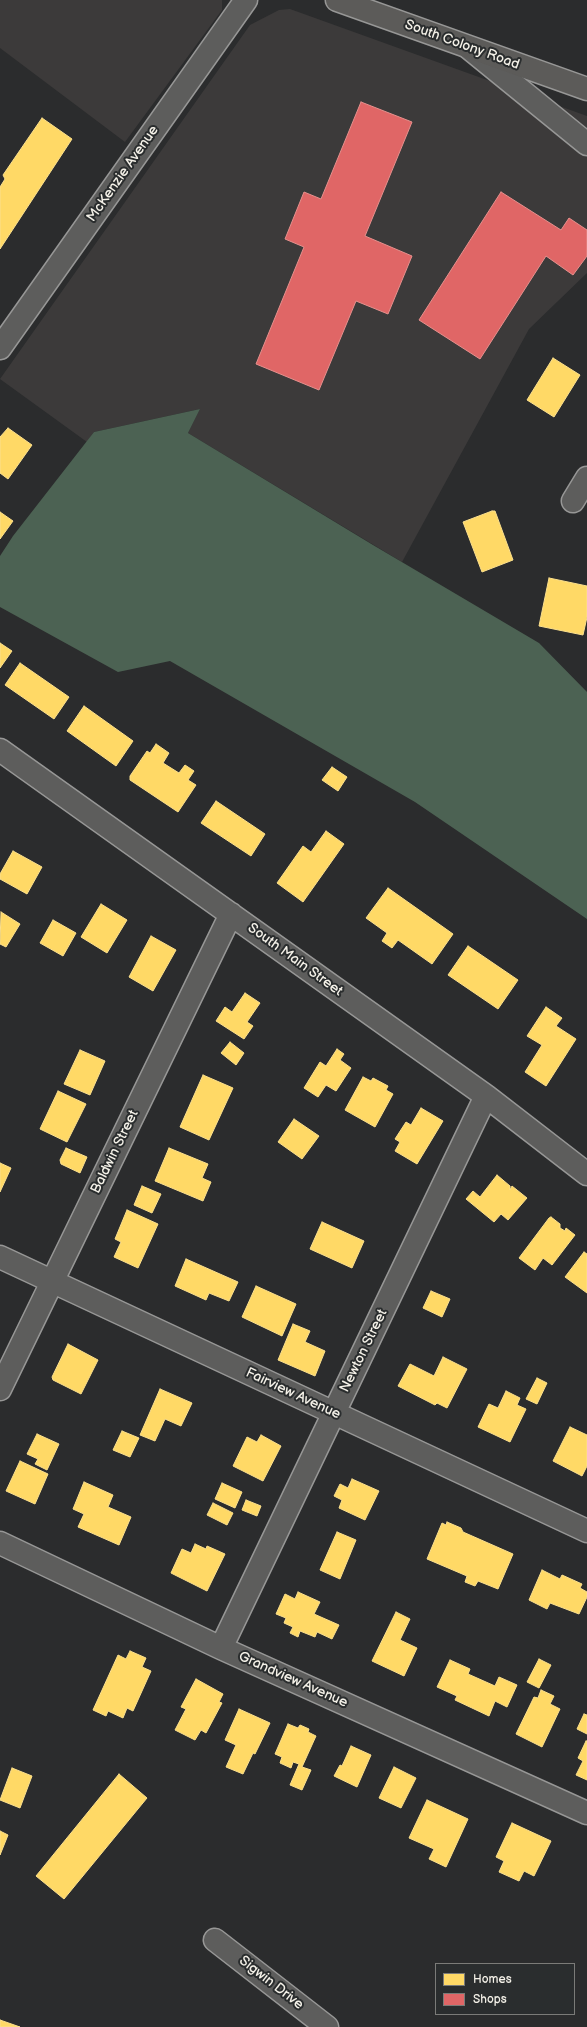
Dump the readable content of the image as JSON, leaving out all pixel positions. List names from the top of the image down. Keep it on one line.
{"streets":{"main road":["South Colony Road"],"street":["McKenzie Avenue","South Main Street","Baldwin Street","Newton Street","Fairview Avenue","Grandview Avenue","Sigwin Drive"]},"crossings":[["South Main Street","Baldwin Street"],["South Main Street","Newton Street"],["Baldwin Street","Fairview Avenue"],["Newton Street","Fairview Avenue"],["Newton Street","Grandview Avenue"]],"legend":["Homes","Shops"]}
